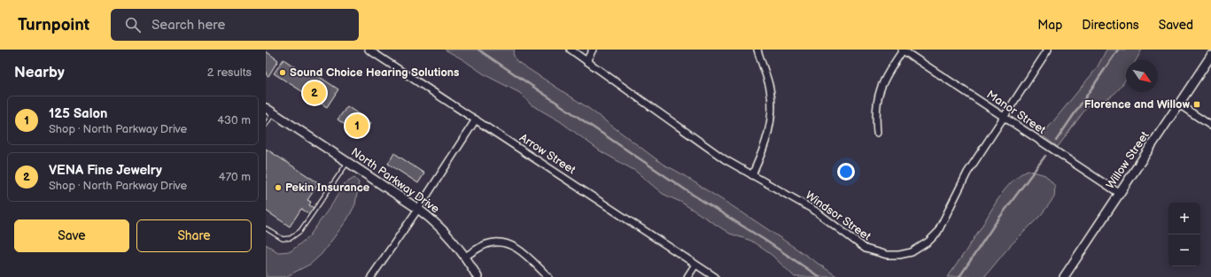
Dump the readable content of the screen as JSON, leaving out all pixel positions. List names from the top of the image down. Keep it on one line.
{"streets":{"main road":["Willow Street","North Parkway Drive"],"street":["Manor Street","Arrow Street","Windsor Street"]},"crossings":[["Manor Street","Willow Street"],["Manor Street","Windsor Street"]],"places":{"other":["Sound Choice Hearing Solutions","Pekin Insurance"],"transit":["Florence and Willow"]},"north":"bottom right","page":{"header":"Turnpoint","search":"Search here","nav":["Map","Directions","Saved"],"heading":["Nearby","2 results"],"pins":["2","1"],"list":[{"mark":"1","name":"125 Salon","note":"Shop · North Parkway Drive","value":"430 m"},{"mark":"2","name":"VENA Fine Jewelry","note":"Shop · North Parkway Drive","value":"470 m"}],"map_buttons":["+","−"],"buttons":["Save","Share"]}}
